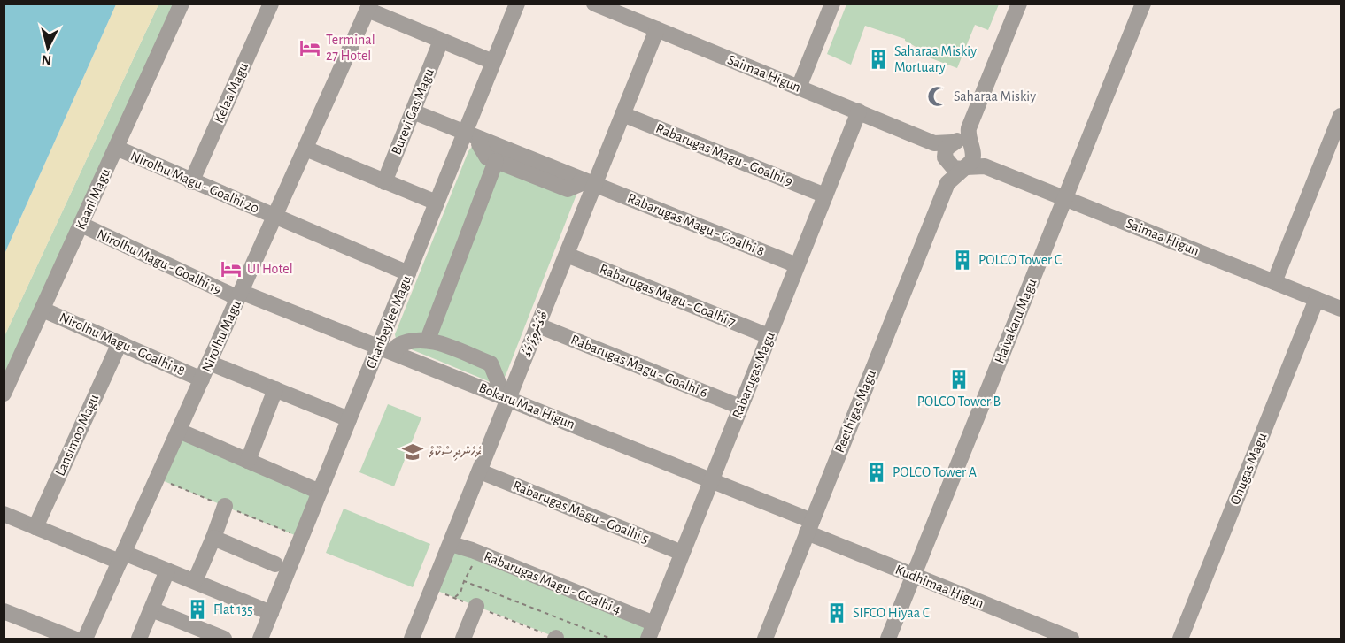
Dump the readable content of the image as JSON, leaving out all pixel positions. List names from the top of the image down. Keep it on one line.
{"streets":{"street":["Saimaa Higun","Kelaa Magu","Burevi Gas Magu","Rabarugas Magu - Goalhi 9","Nirolhu Magu - Goalhi 20","Kaani Magu","Rabarugas Magu - Goalhi 8","Nirolhu Magu - Goalhi 19","Rabarugas Magu - Goalhi 7","Haivakaru Magu","Chanbeylee Magu","ބޯގަންވިލާ މަގު","Nirolhu Magu","Nirolhu Magu - Goalhi 18","Rabarugas Magu - Goalhi 6","Rabarugas Magu","Bokaru Maa Higun","Reethigas Magu","Lansimoo Magu","Onugas Magu","Rabarugas Magu - Goalhi 5","Rabarugas Magu - Goalhi 4","Kudhimaa Higun"]},"crossings":[["Saimaa Higun","Haivakaru Magu"],["Saimaa Higun","ބޯގަންވިލާ މަގު"],["Saimaa Higun","Rabarugas Magu"],["Saimaa Higun","Reethigas Magu"],["Saimaa Higun","Onugas Magu"],["Kelaa Magu","Nirolhu Magu - Goalhi 20"],["Burevi Gas Magu","Rabarugas Magu - Goalhi 8"],["Rabarugas Magu - Goalhi 9","ބޯގަންވިލާ މަގު"],["Rabarugas Magu - Goalhi 9","Rabarugas Magu"],["Nirolhu Magu - Goalhi 20","Kaani Magu"],["Nirolhu Magu - Goalhi 20","Chanbeylee Magu"],["Nirolhu Magu - Goalhi 20","Nirolhu Magu"],["Kaani Magu","Nirolhu Magu - Goalhi 19"],["Kaani Magu","Nirolhu Magu - Goalhi 18"],["Rabarugas Magu - Goalhi 8","Chanbeylee Magu"],["Rabarugas Magu - Goalhi 8","ބޯގަންވިލާ މަގު"],["Rabarugas Magu - Goalhi 8","Rabarugas Magu"],["Nirolhu Magu - Goalhi 19","Nirolhu Magu"],["Nirolhu Magu - Goalhi 19","Bokaru Maa Higun"],["Rabarugas Magu - Goalhi 7","ބޯގަންވިލާ މަގު"],["Rabarugas Magu - Goalhi 7","Rabarugas Magu"],["Haivakaru Magu","Kudhimaa Higun"],["Chanbeylee Magu","Bokaru Maa Higun"],["ބޯގަންވިލާ މަގު","Rabarugas Magu - Goalhi 6"],["ބޯގަންވިލާ މަގު","Bokaru Maa Higun"],["ބޯގަންވިލާ މަގު","Rabarugas Magu - Goalhi 5"],["ބޯގަންވިލާ މަގު","Rabarugas Magu - Goalhi 4"],["Nirolhu Magu","Nirolhu Magu - Goalhi 18"],["Nirolhu Magu","Bokaru Maa Higun"],["Nirolhu Magu - Goalhi 18","Lansimoo Magu"],["Rabarugas Magu - Goalhi 6","Rabarugas Magu"],["Rabarugas Magu","Bokaru Maa Higun"],["Rabarugas Magu","Rabarugas Magu - Goalhi 5"],["Rabarugas Magu","Rabarugas Magu - Goalhi 4"],["Bokaru Maa Higun","Reethigas Magu"],["Bokaru Maa Higun","Kudhimaa Higun"],["Reethigas Magu","Kudhimaa Higun"]],"places":{"hotel":["Terminal 27 Hotel","UI Hotel"],"building":["Saharaa Miskiy Mortuary","POLCO Tower C","POLCO Tower B","POLCO Tower A","Flat 135","SIFCO Hiyaa C"],"mosque":["Saharaa Miskiy"],"school or university":["ރެހެންދި ސްކޫލް"]},"north":"bottom"}
